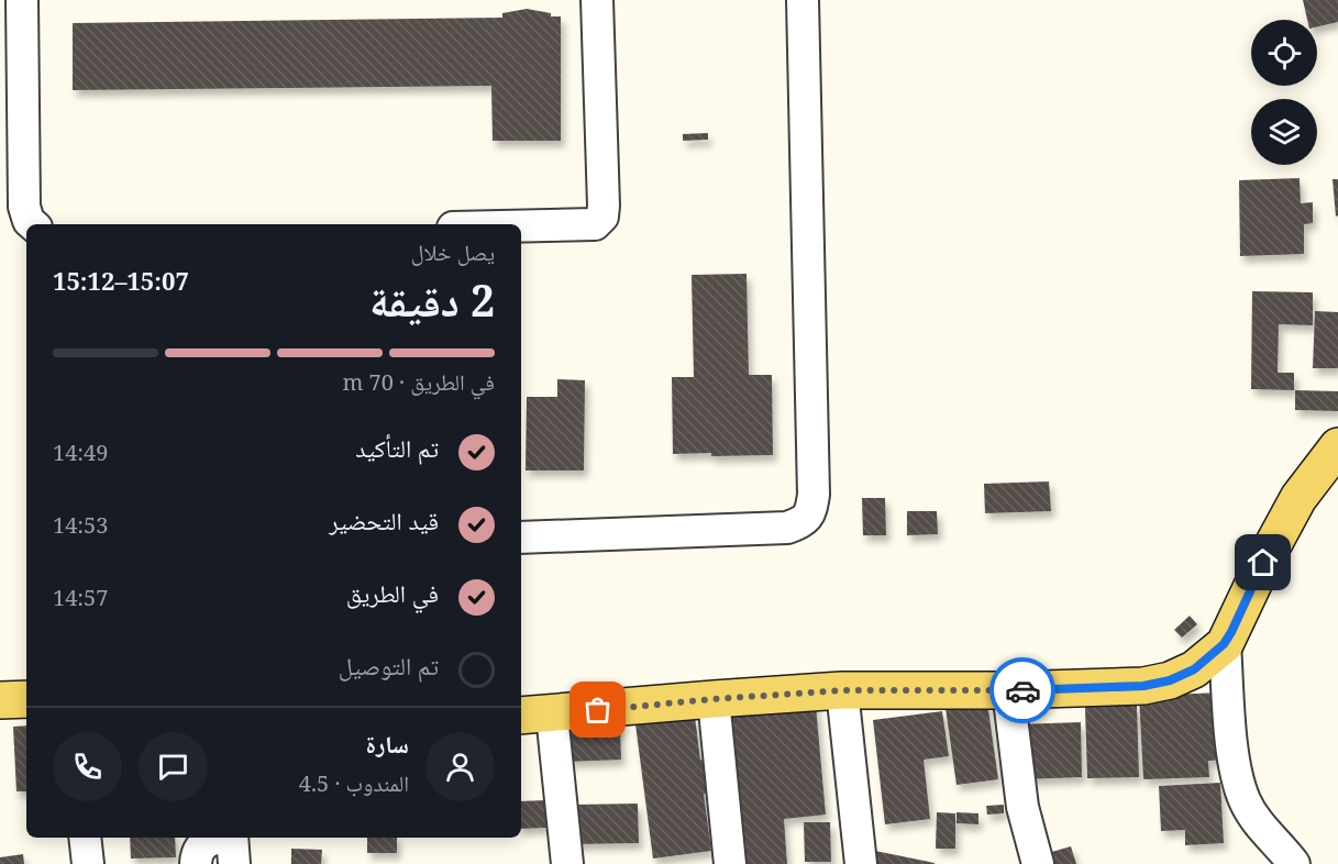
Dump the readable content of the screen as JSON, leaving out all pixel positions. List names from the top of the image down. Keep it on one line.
{"page":{"heading":["2 دقيقة","يصل خلال","15:07–15:12"],"panel":["سارة","المندوب · 4.5"],"bar":"في الطريق · 70 m","list":[["تم التأكيد","14:49"],["قيد التحضير","14:53"],["في الطريق","14:57"],"تم التوصيل"]}}
